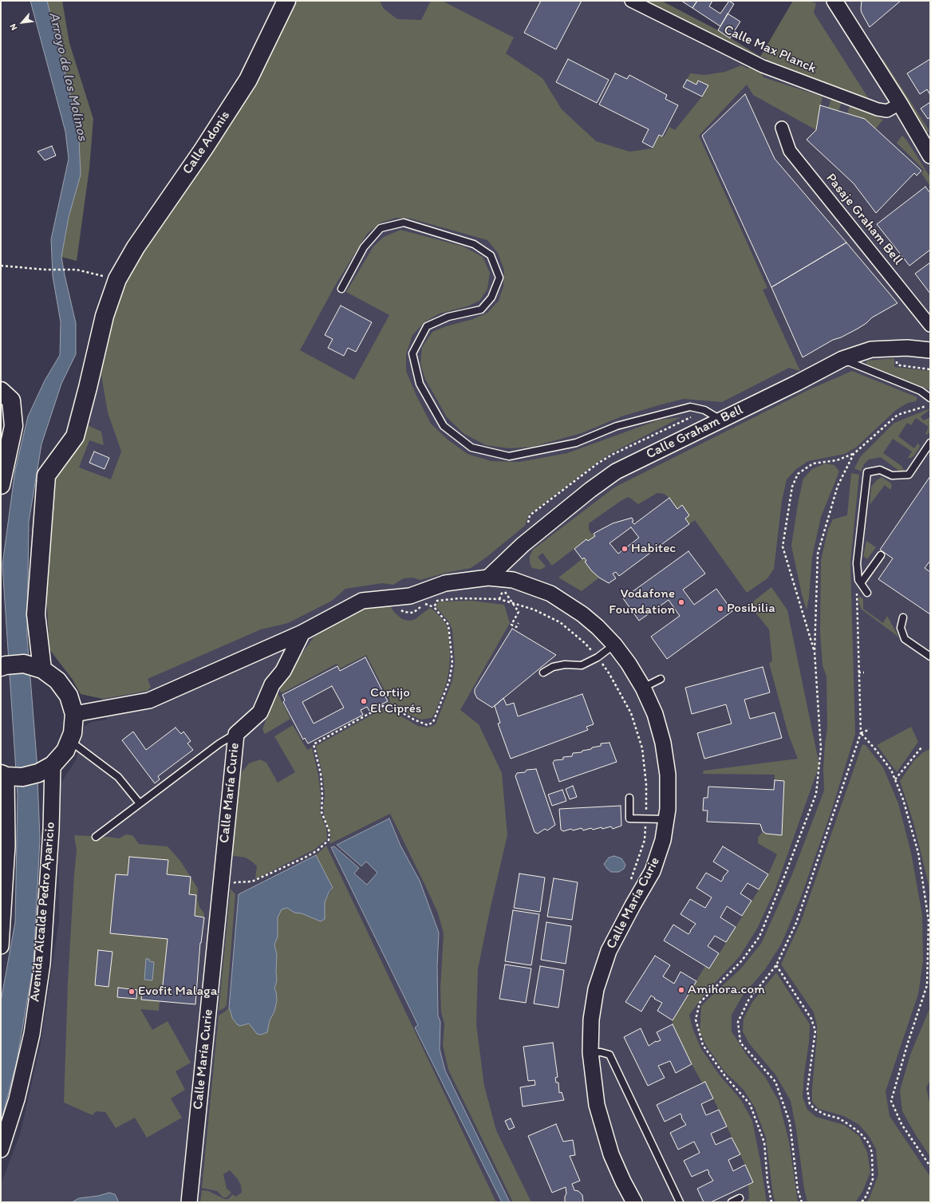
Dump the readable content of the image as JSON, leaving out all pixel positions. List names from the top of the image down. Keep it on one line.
{"streets":{"main road":["Calle Adonis"],"street":["Calle Max Planck","Pasaje Graham Bell","Calle Graham Bell","Calle María Curie","Avenida Alcalde Pedro Aparicio"]},"crossings":[["Calle Graham Bell","Calle María Curie"]],"water":["Arroyo de los Molinos"],"places":["Habitec","Vodafone Foundation","Posibilia","Cortijo El Ciprés","Amihora.com","Evofit Malaga"],"north":"bottom left"}
